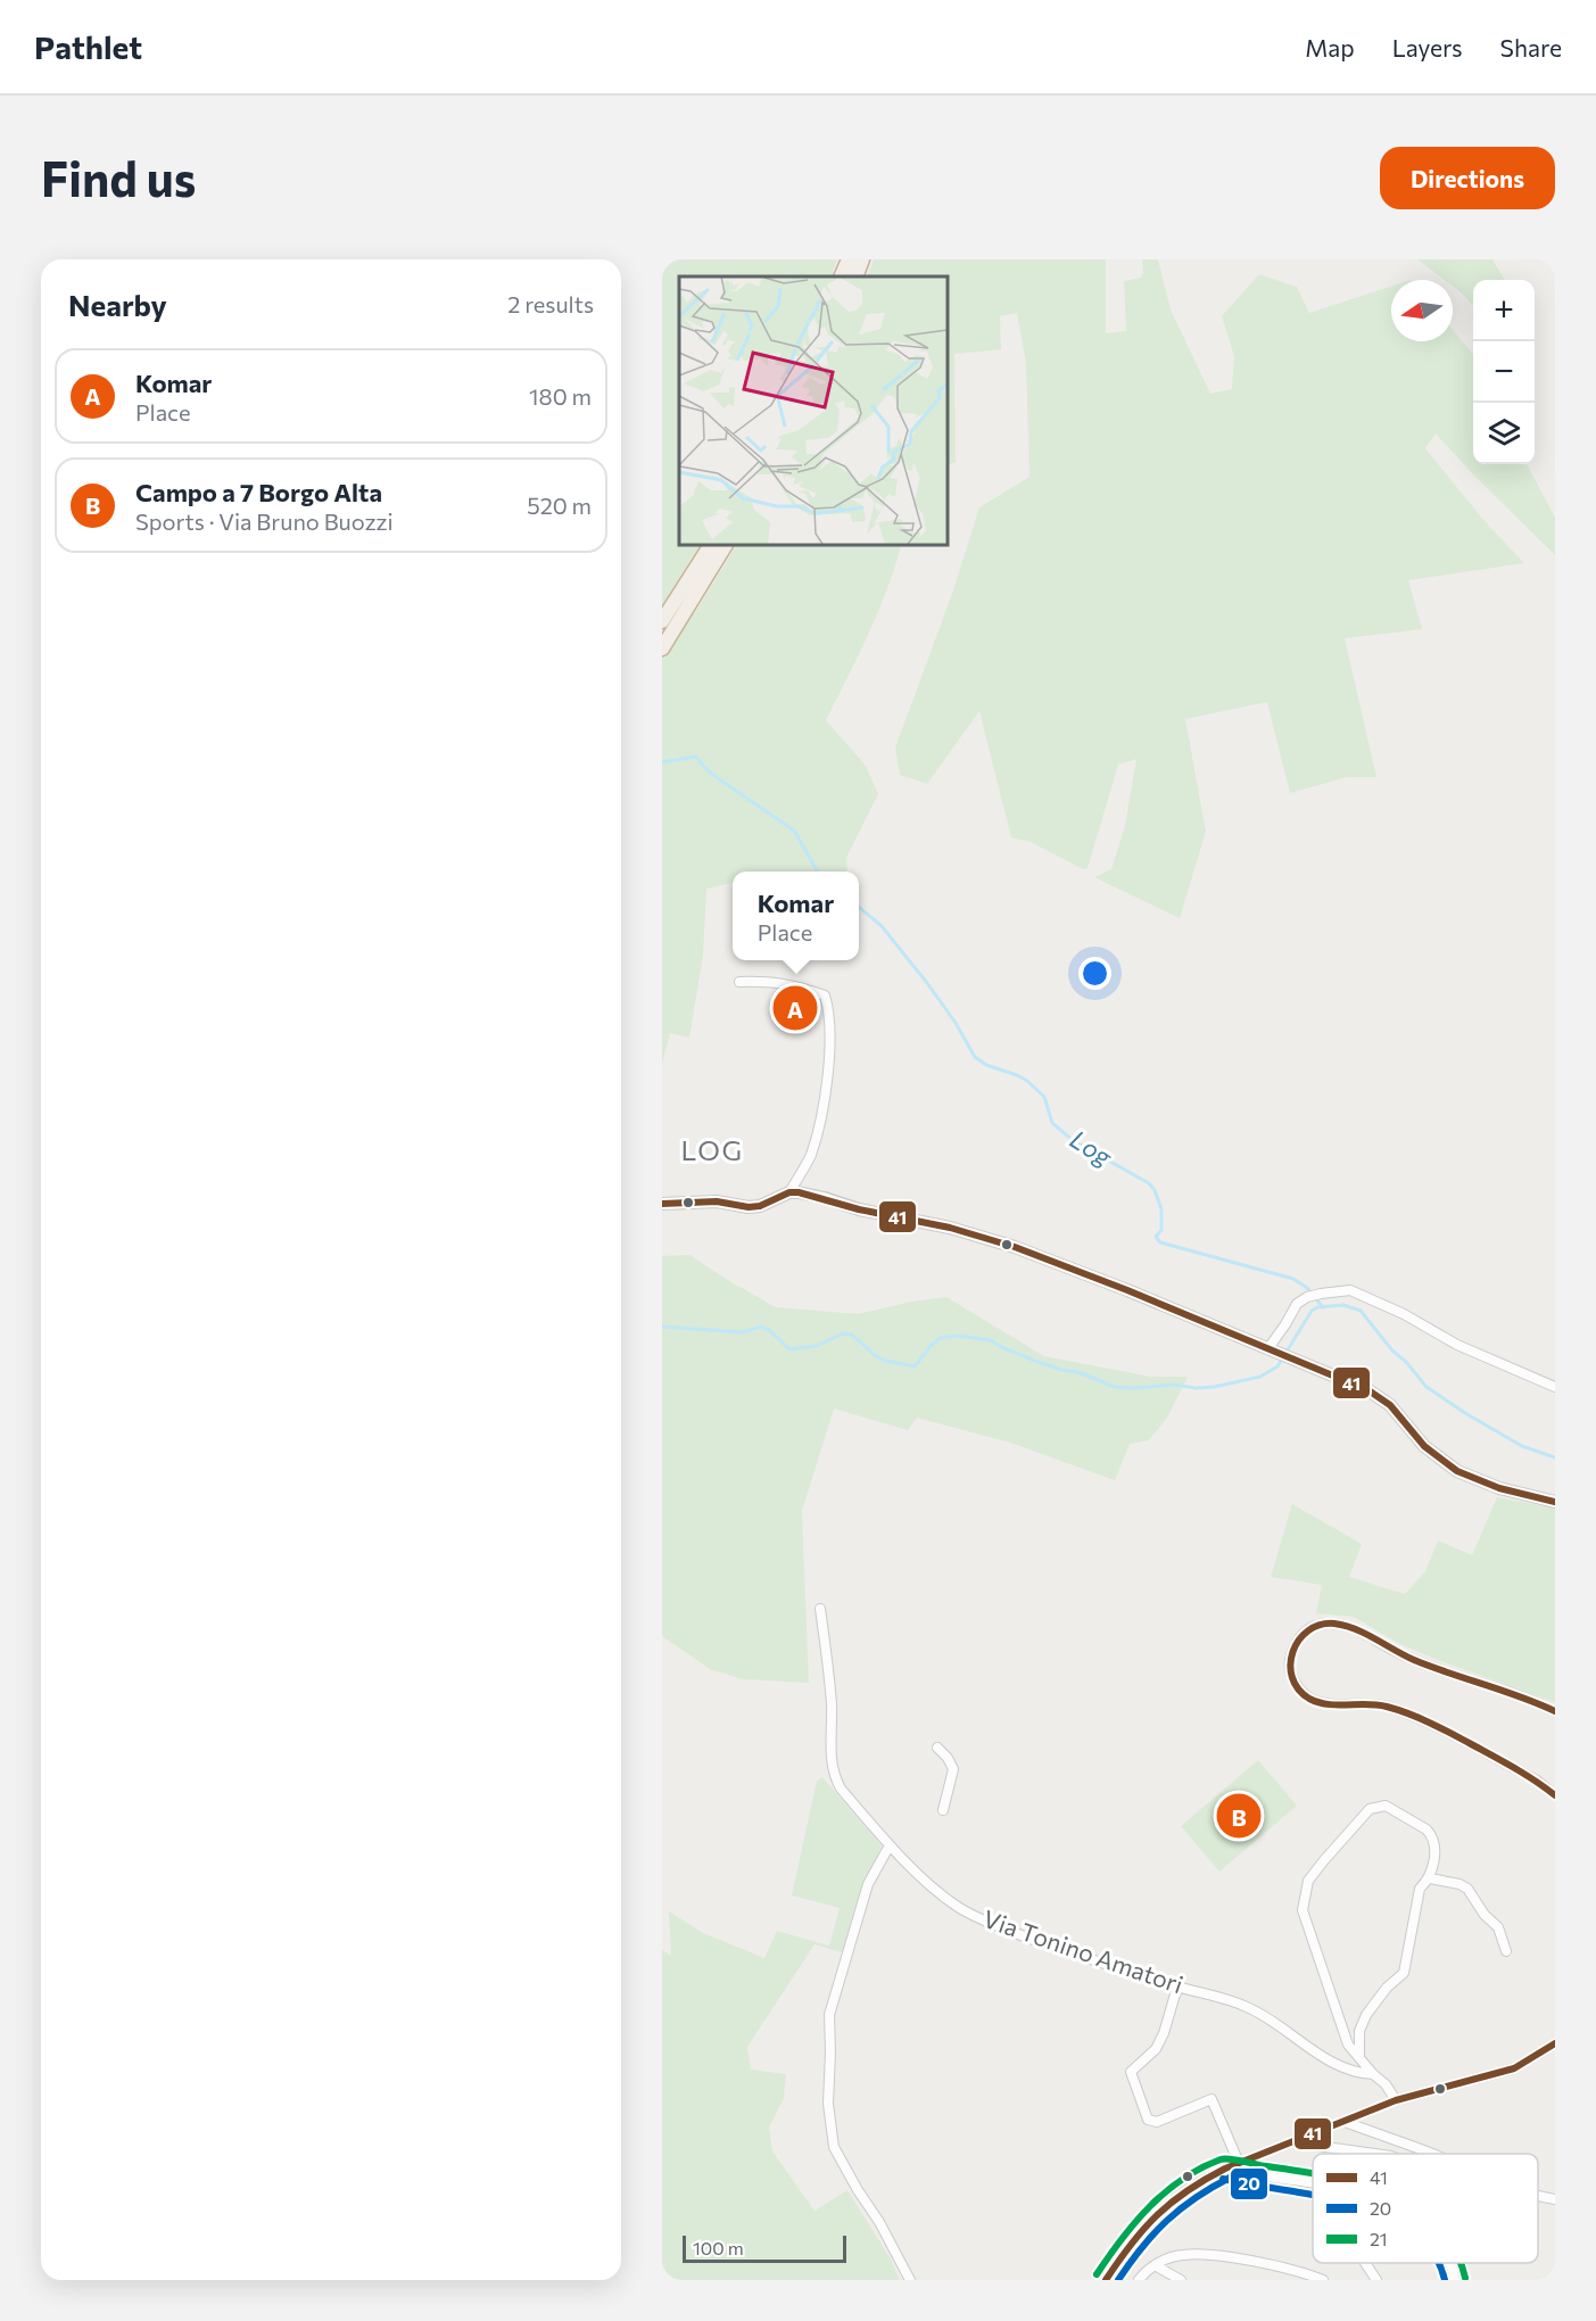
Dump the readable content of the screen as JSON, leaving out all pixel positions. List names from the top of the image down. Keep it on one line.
{"streets":{"street":["Via Tonino Amatori"]},"districts":["LOG"],"water":["Log"],"lines":["transit line 41","transit line 21","transit line 20"],"legend":["41","20","21"],"scale_bar":"100 m","north":"left","page":{"header":"Pathlet","nav":["Map","Layers","Share"],"buttons":"Directions","title":"Find us","heading":["Nearby","2 results"],"map_buttons":["+","−"],"list":[{"mark":"A","name":"Komar","note":"Place","value":"180 m"},{"mark":"B","name":"Campo a 7 Borgo Alta","note":"Sports · Via Bruno Buozzi","value":"520 m"}],"popup":["Komar","Place"],"pins":["A","B"],"scale":"100 m"}}
